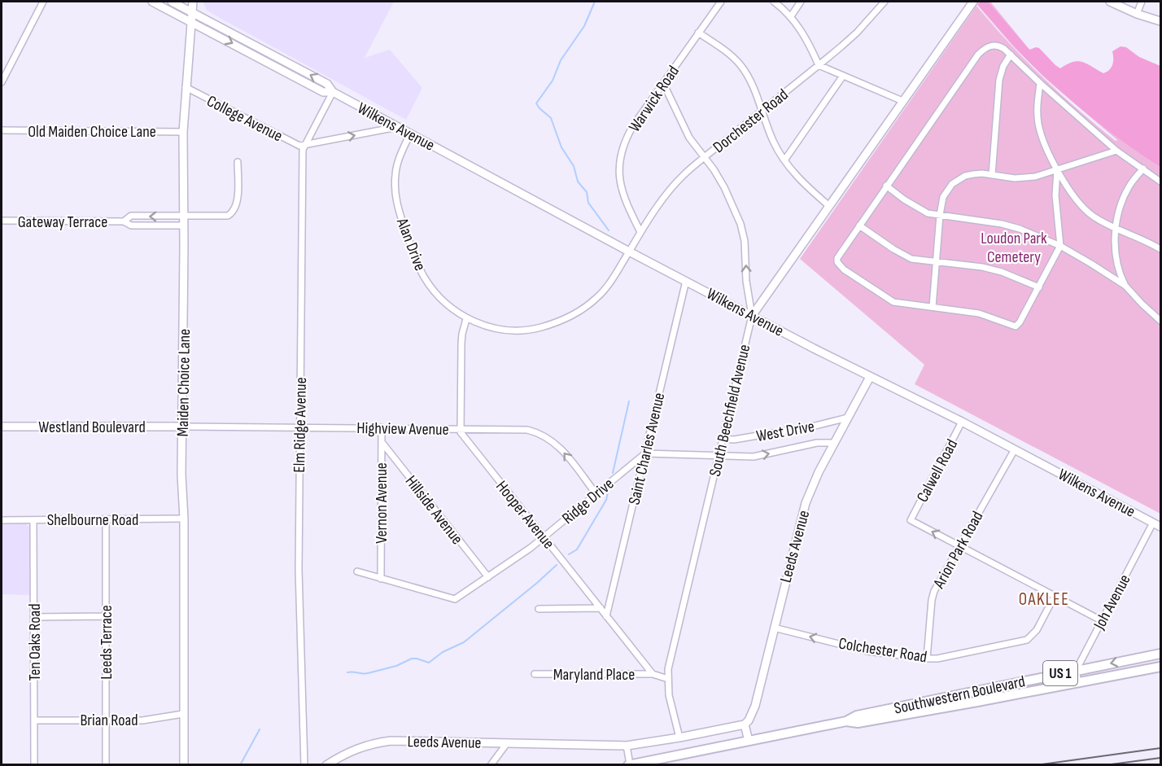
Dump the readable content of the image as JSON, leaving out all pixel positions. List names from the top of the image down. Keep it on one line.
{"streets":{"main road":["US 1","Southwestern Boulevard"],"street":["Warwick Road","College Avenue","Dorchester Road","Wilkens Avenue","Old Maiden Choice Lane","Gateway Terrace","Alan Drive","Maiden Choice Lane","South Beechfield Avenue","Elm Ridge Avenue","Westland Boulevard","Highview Avenue","West Drive","Saint Charles Avenue","Calwell Road","Ridge Drive","Vernon Avenue","Hillside Avenue","Hooper Avenue","Shelbourne Road","Leeds Avenue","Arion Park Road","Joh Avenue","Ten Oaks Road","Leeds Terrace","Colchester Road","Maryland Place","Brian Road"]},"crossings":[["Warwick Road","Dorchester Road"],["College Avenue","Maiden Choice Lane"],["College Avenue","Elm Ridge Avenue"],["Dorchester Road","Wilkens Avenue"],["Dorchester Road","Alan Drive"],["Wilkens Avenue","Alan Drive"],["Wilkens Avenue","Maiden Choice Lane"],["Wilkens Avenue","South Beechfield Avenue"],["Wilkens Avenue","Elm Ridge Avenue"],["Wilkens Avenue","Saint Charles Avenue"],["Wilkens Avenue","Calwell Road"],["Wilkens Avenue","Leeds Avenue"],["Wilkens Avenue","Arion Park Road"],["Wilkens Avenue","Joh Avenue"],["Old Maiden Choice Lane","Maiden Choice Lane"],["Gateway Terrace","Maiden Choice Lane"],["Maiden Choice Lane","Westland Boulevard"],["Maiden Choice Lane","Highview Avenue"],["Maiden Choice Lane","Shelbourne Road"],["Maiden Choice Lane","Brian Road"],["South Beechfield Avenue","West Drive"],["South Beechfield Avenue","Leeds Avenue"],["Elm Ridge Avenue","Highview Avenue"],["Westland Boulevard","Highview Avenue"],["Highview Avenue","Ridge Drive"],["Highview Avenue","Vernon Avenue"],["Highview Avenue","Hooper Avenue"],["West Drive","Leeds Avenue"],["Saint Charles Avenue","Ridge Drive"],["Saint Charles Avenue","Hooper Avenue"],["Calwell Road","Arion Park Road"],["Ridge Drive","Vernon Avenue"],["Ridge Drive","Hillside Avenue"],["Ridge Drive","Hooper Avenue"],["Vernon Avenue","Hillside Avenue"],["Hooper Avenue","Maryland Place"],["Shelbourne Road","Ten Oaks Road"],["Shelbourne Road","Leeds Terrace"],["Leeds Avenue","Colchester Road"],["Arion Park Road","Colchester Road"],["Joh Avenue","Southwestern Boulevard"],["Ten Oaks Road","Brian Road"],["Leeds Terrace","Brian Road"]],"one_way":["Colchester Road"],"districts":["OAKLEE"],"parks":["Loudon Park Cemetery"]}
